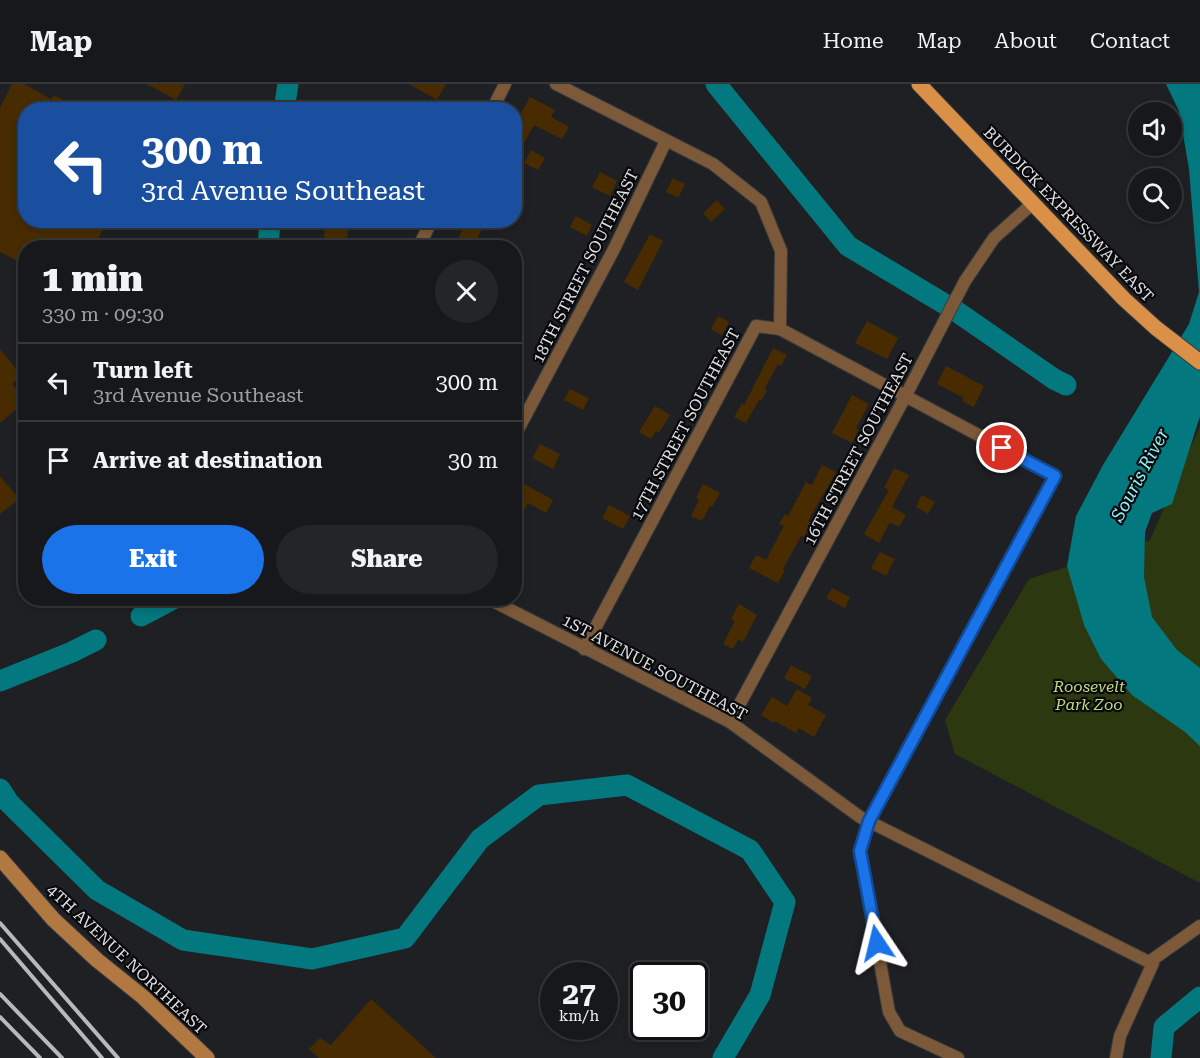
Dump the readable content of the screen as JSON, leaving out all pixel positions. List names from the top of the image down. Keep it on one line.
{"streets":{"main road":["BURDICK EXPRESSWAY EAST"],"street":["18TH STREET SOUTHEAST","17TH STREET SOUTHEAST","16TH STREET SOUTHEAST","1ST AVENUE SOUTHEAST","4TH AVENUE NORTHEAST"]},"crossings":[["BURDICK EXPRESSWAY EAST","16TH STREET SOUTHEAST"],["17TH STREET SOUTHEAST","1ST AVENUE SOUTHEAST"],["16TH STREET SOUTHEAST","1ST AVENUE SOUTHEAST"]],"water":["Souris River"],"parks":["Roosevelt Park Zoo"],"page":{"header":"Map","nav":["Home","Map","About","Contact"],"turn":["300 m","3rd Avenue Southeast"],"heading":["1 min","330 m · 09:30"],"list":[{"name":"Turn left","note":"3rd Avenue Southeast","value":"300 m"},{"name":"Arrive at destination","value":"30 m"}],"buttons":["Exit","Share"],"speed":"27 km/h","limit":"30"}}
